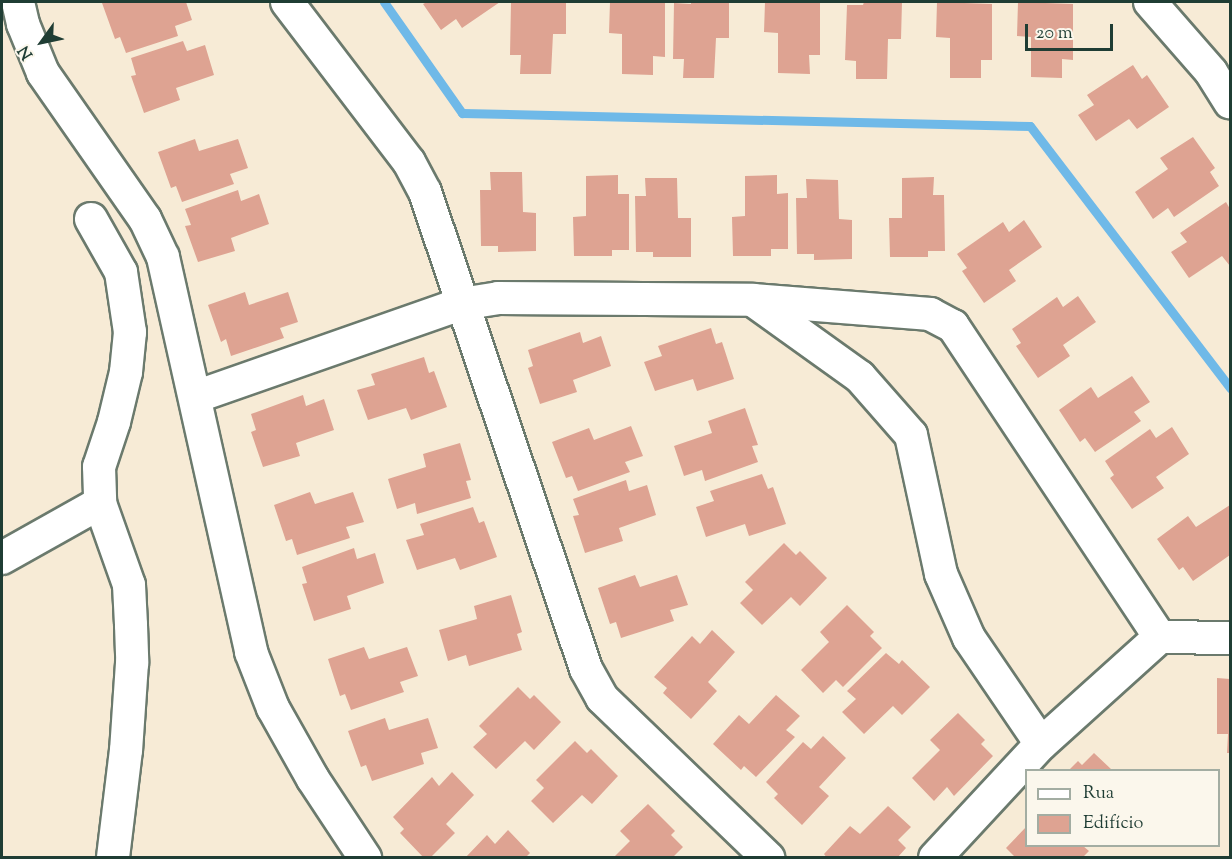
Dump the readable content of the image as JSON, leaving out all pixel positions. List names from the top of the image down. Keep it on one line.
{"legend":["Rua","Edifício"],"scale_bar":"20 m","north":"bottom left"}
